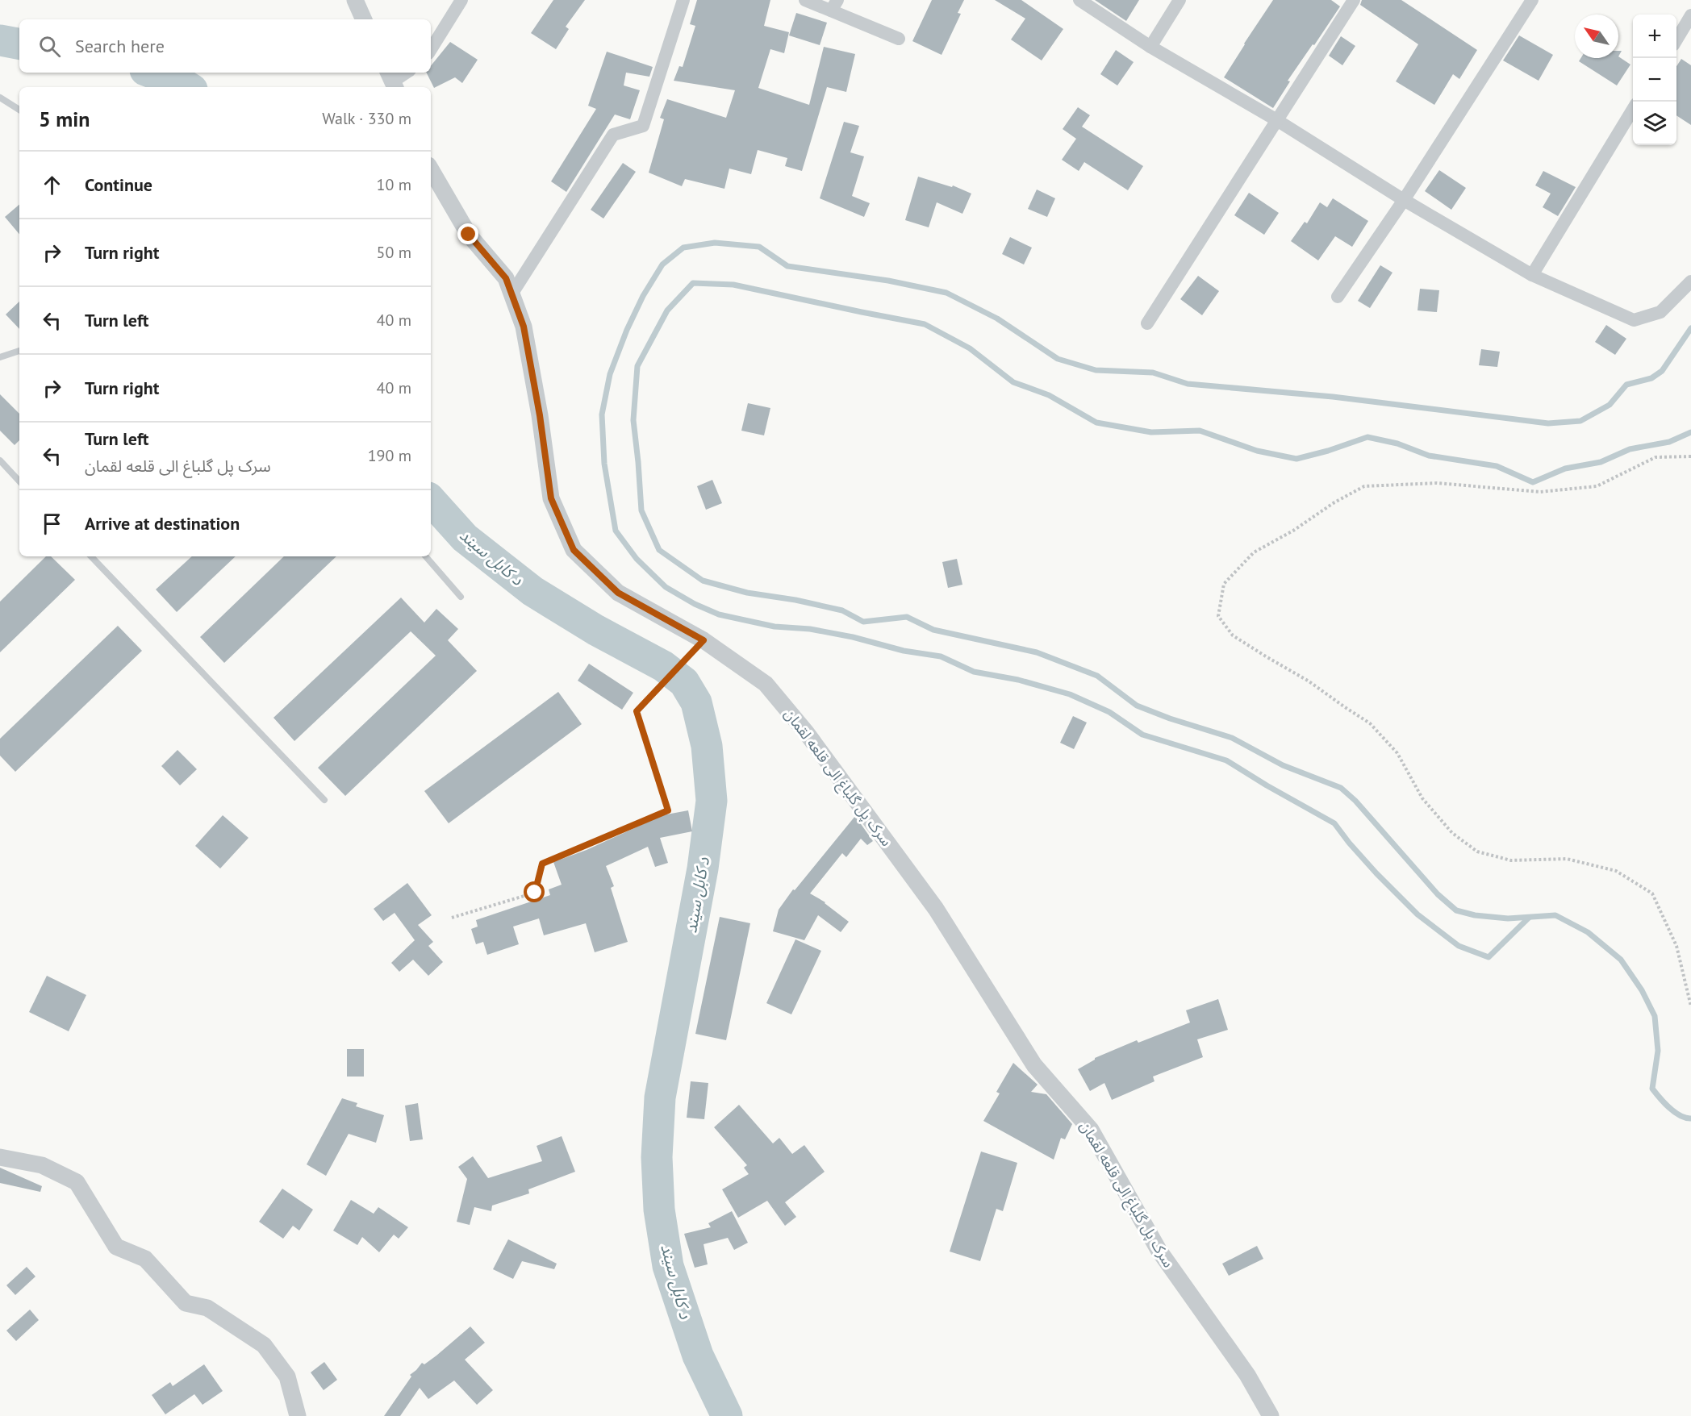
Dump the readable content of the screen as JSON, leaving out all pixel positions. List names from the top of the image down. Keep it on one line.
{"streets":{"street":["سرک پل گلباغ الی قلعه لقمان"]},"water":["د کابل سيند"],"north":"top left","page":{"map_buttons":["+","−"],"search":"Search here","heading":["5 min","Walk · 330 m"],"list":[["Continue","10 m"],["Turn right","50 m"],["Turn left","40 m"],["Turn right","40 m"],["Turn left","سرک پل گلباغ الی قلعه لقمان","190 m"],"Arrive at destination"]}}
